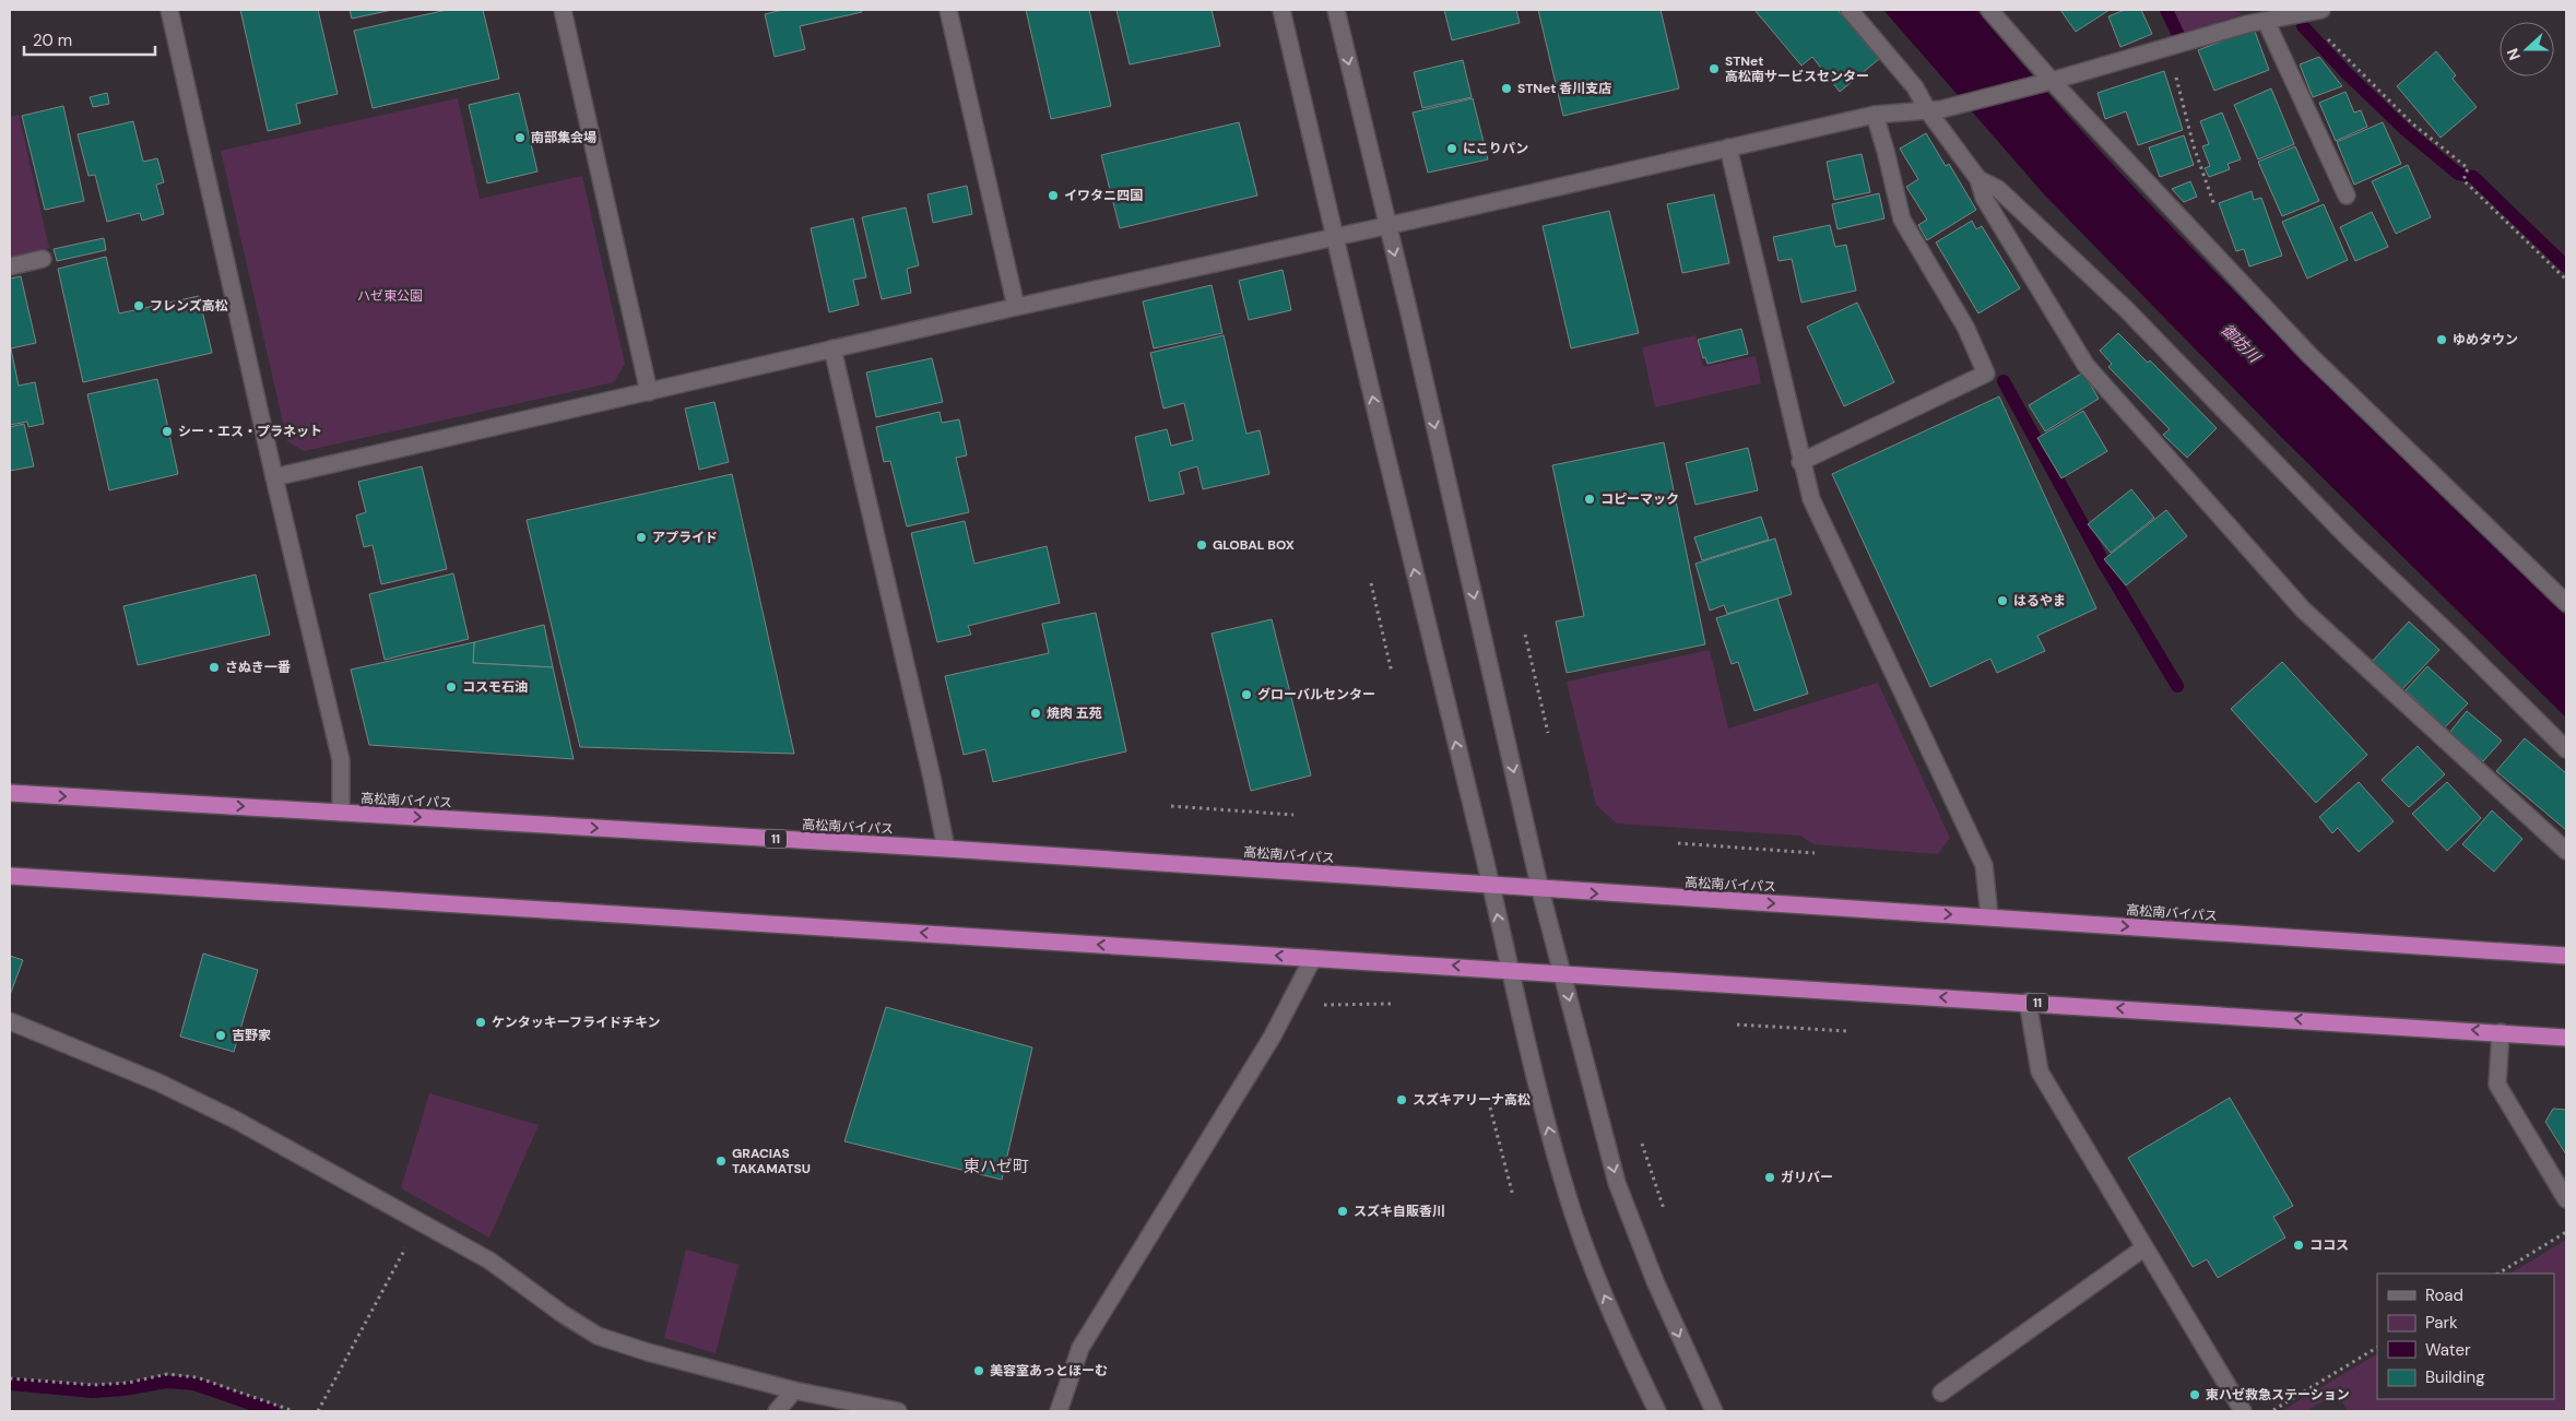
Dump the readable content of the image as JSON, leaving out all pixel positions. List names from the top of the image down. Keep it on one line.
{"streets":{"highway":["高松南バイパス","11"]},"districts":["東ハゼ町"],"water":["御坊川"],"parks":["ハゼ東公園"],"places":["STNet 高松南サービスセンター","STNet 香川支店","南部集会場","にこりパン","イワタニ四国","フレンズ高松","ゆめタウン","シー・エス・プラネット","コピーマック","アプライド","GLOBAL BOX","はるやま","さぬき一番","コスモ石油","グローバルセンター","焼肉 五苑","ケンタッキーフライドチキン","吉野家","スズキアリーナ高松","GRACIAS TAKAMATSU","ガリバー","スズキ自販香川","ココス","美容室あっとほーむ","東ハゼ救急ステーション"],"legend":["Road","Park","Water","Building"],"scale_bar":"20 m","north":"left"}
